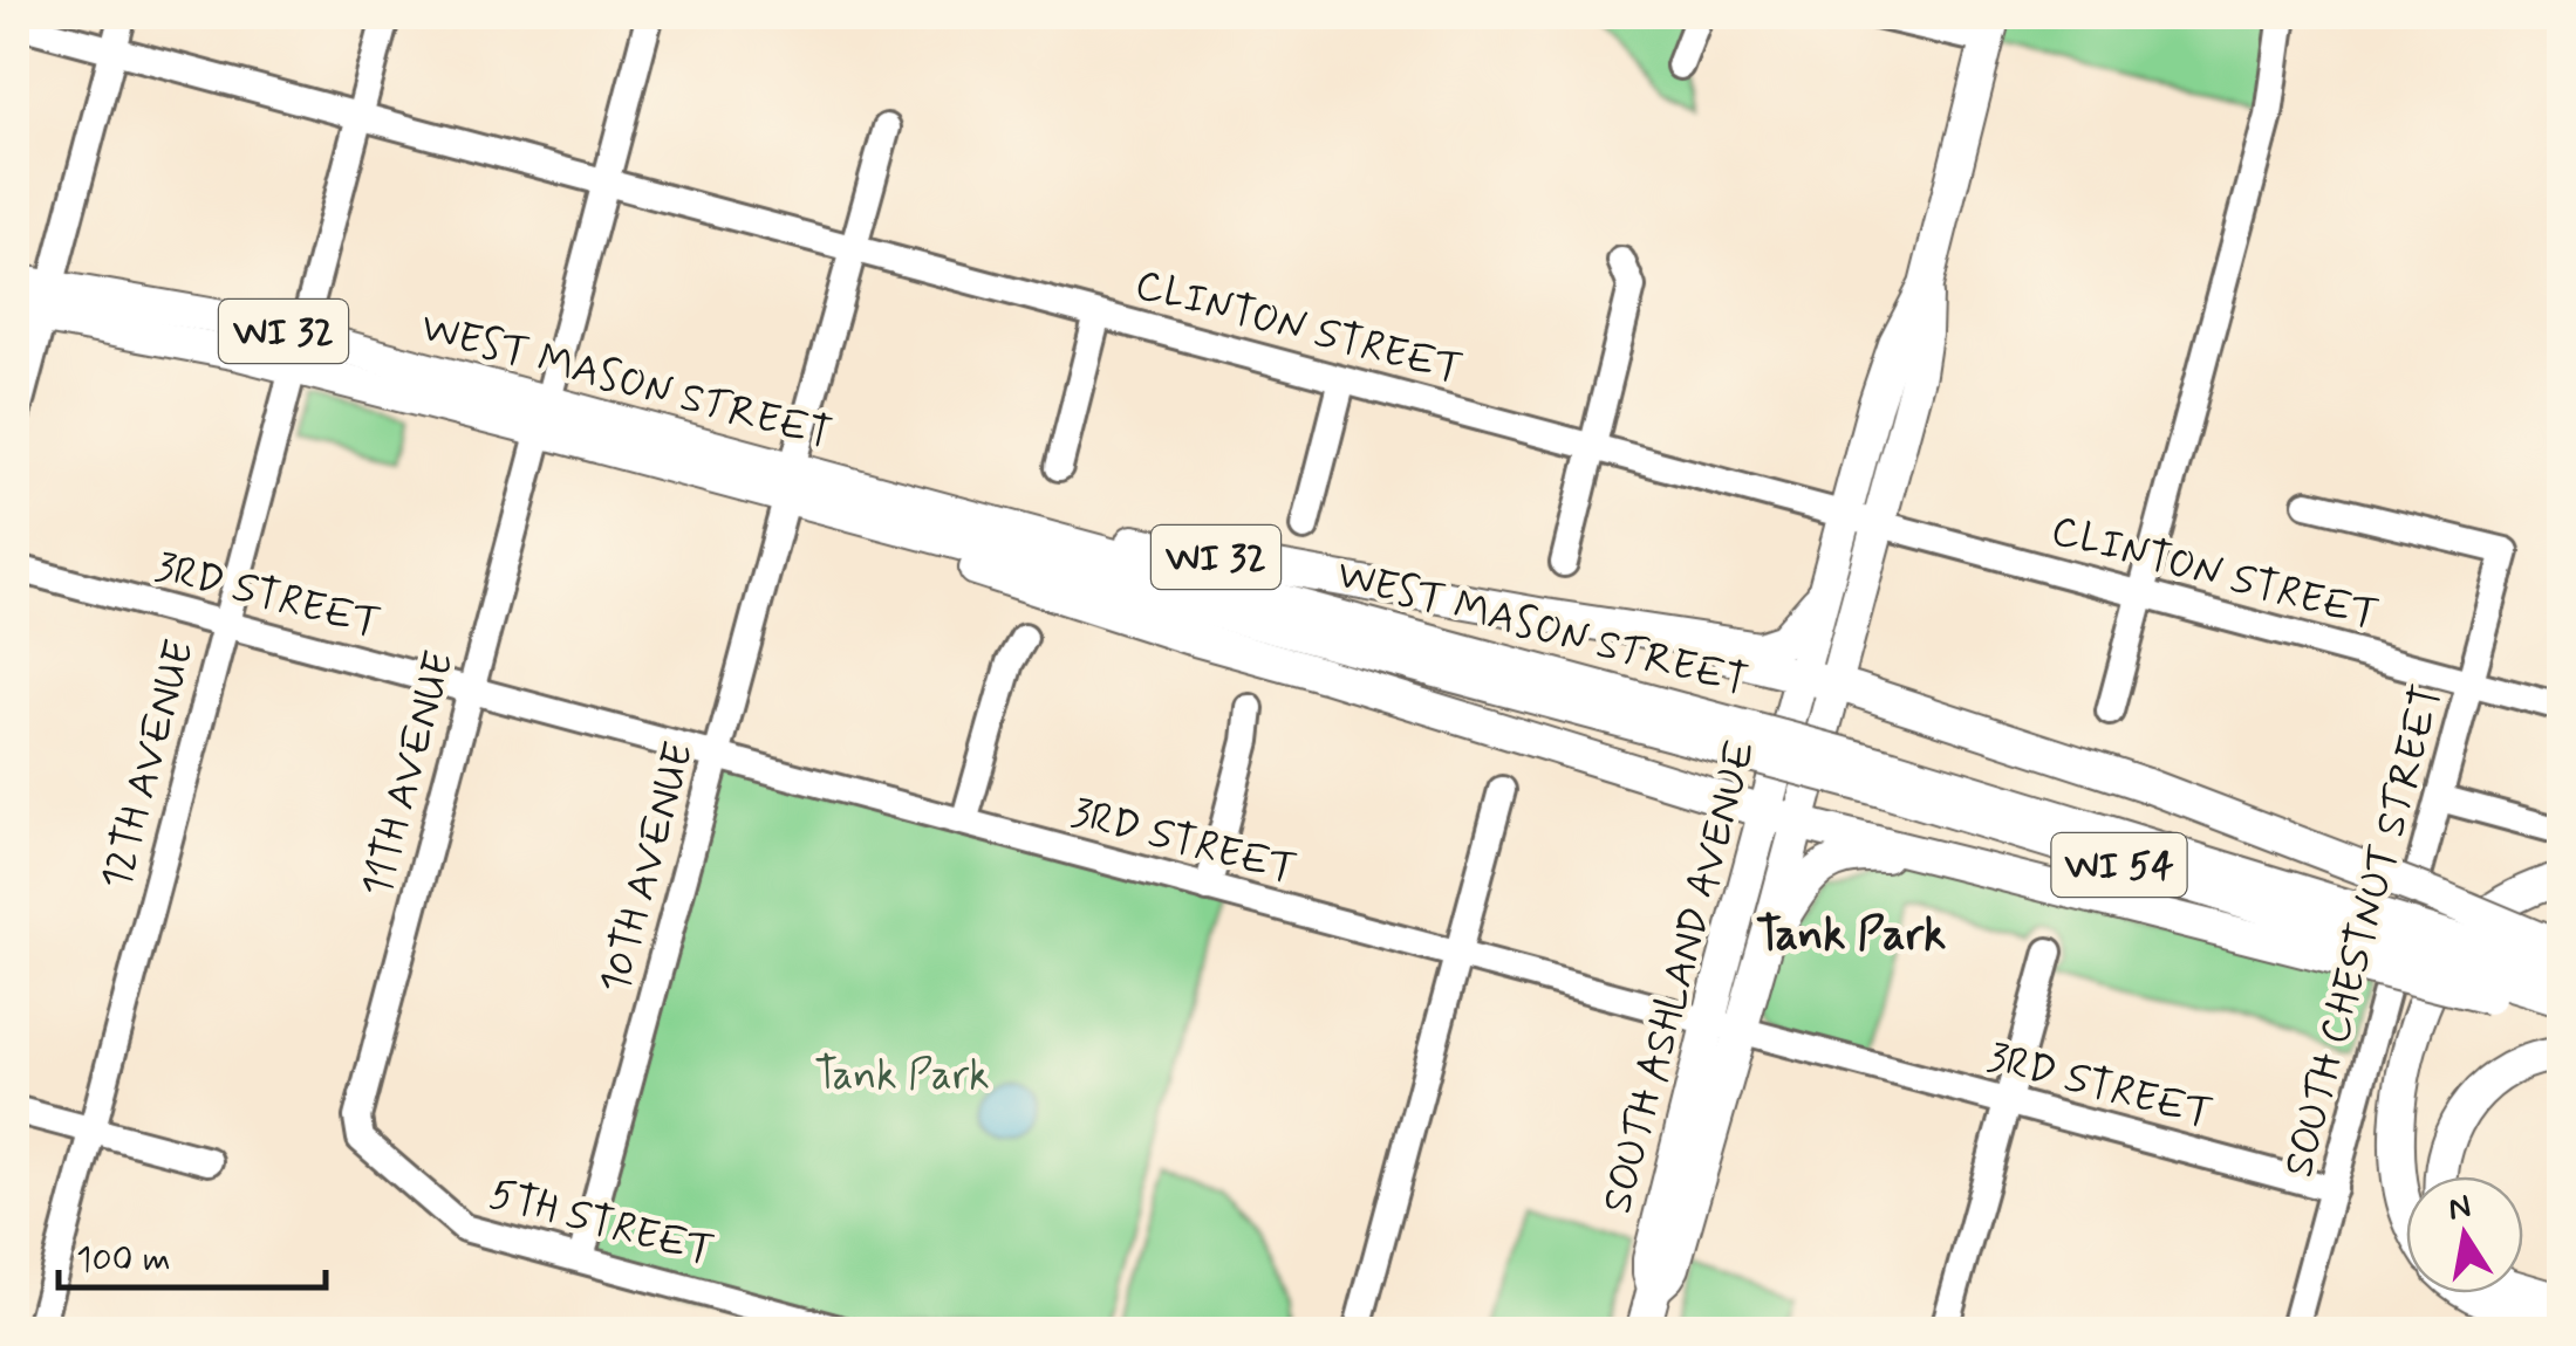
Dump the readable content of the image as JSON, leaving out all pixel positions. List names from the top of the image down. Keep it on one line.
{"streets":{"main road":["WI 32","WEST MASON STREET","WI 54","SOUTH ASHLAND AVENUE"],"street":["CLINTON STREET","3RD STREET","12TH AVENUE","11TH AVENUE","10TH AVENUE","SOUTH CHESTNUT STREET","5TH STREET"]},"crossings":[["CLINTON STREET","12TH AVENUE"],["CLINTON STREET","11TH AVENUE"],["CLINTON STREET","10TH AVENUE"],["CLINTON STREET","SOUTH CHESTNUT STREET"],["CLINTON STREET","SOUTH ASHLAND AVENUE"],["WI 32","WEST MASON STREET"],["WI 32","10TH AVENUE"],["WI 32","SOUTH ASHLAND AVENUE"],["WEST MASON STREET","12TH AVENUE"],["WEST MASON STREET","11TH AVENUE"],["WEST MASON STREET","10TH AVENUE"],["3RD STREET","12TH AVENUE"],["3RD STREET","11TH AVENUE"],["3RD STREET","10TH AVENUE"],["3RD STREET","SOUTH CHESTNUT STREET"],["3RD STREET","SOUTH ASHLAND AVENUE"],["11TH AVENUE","5TH STREET"],["10TH AVENUE","5TH STREET"]],"districts":["Tank Park"],"parks":["Tank Park"],"scale_bar":"100 m","north":"top"}
